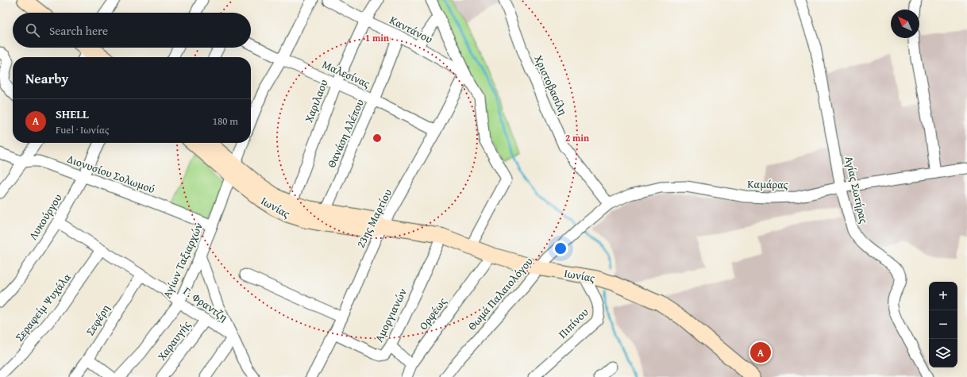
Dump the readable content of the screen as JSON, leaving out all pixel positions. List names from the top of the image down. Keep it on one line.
{"streets":{"main road":["Ιωνίας"],"street":["Καντάνου","Μαλεσίνας","Χριστοβασίλη","Χαριλαου","Θανάση Αλέπου","Διονυσίου Σολωμού","Καμάρας","Αγίας Σωτήρας","Λυκούργου","23ης Μαρτίου","Αγίων Ταξιαρχών","Θωμά Παλαιολόγου","Γ. Φραντζη","Σεραφείμ Ψυχάλα","Ορφέως","Αμοργιανών","Σεφέρη","Πιπίνου","Χαραυγής"]},"crossings":[["Καντάνου","Χαριλαου"],["Καντάνου","Θανάση Αλέπου"],["Καντάνου","23ης Μαρτίου"],["Μαλεσίνας","Χαριλαου"],["Μαλεσίνας","Θανάση Αλέπου"],["Μαλεσίνας","23ης Μαρτίου"],["Χριστοβασίλη","Καμάρας"],["Χαριλαου","Ιωνίας"],["Θανάση Αλέπου","Ιωνίας"],["Διονυσίου Σολωμού","Λυκούργου"],["Διονυσίου Σολωμού","Αγίων Ταξιαρχών"],["Καμάρας","Αγίας Σωτήρας"],["Καμάρας","Θωμά Παλαιολόγου"],["Ιωνίας","23ης Μαρτίου"],["Ιωνίας","Αγίων Ταξιαρχών"],["Ιωνίας","Θωμά Παλαιολόγου"],["Ιωνίας","Ορφέως"],["Ιωνίας","Αμοργιανών"],["Ιωνίας","Πιπίνου"],["Λυκούργου","Γ. Φραντζη"],["23ης Μαρτίου","Αμοργιανών"],["Αγίων Ταξιαρχών","Γ. Φραντζη"],["Γ. Φραντζη","Σεραφείμ Ψυχάλα"],["Γ. Φραντζη","Σεφέρη"],["Γ. Φραντζη","Χαραυγής"]],"north":"top left","page":{"search":"Search here","heading":"Nearby","list":[{"mark":"A","name":"SHELL","note":"Fuel · Ιωνίας","value":"180 m"}],"map_buttons":["+","−"],"pins":"A"},"rings":["1 min","2 min"]}
